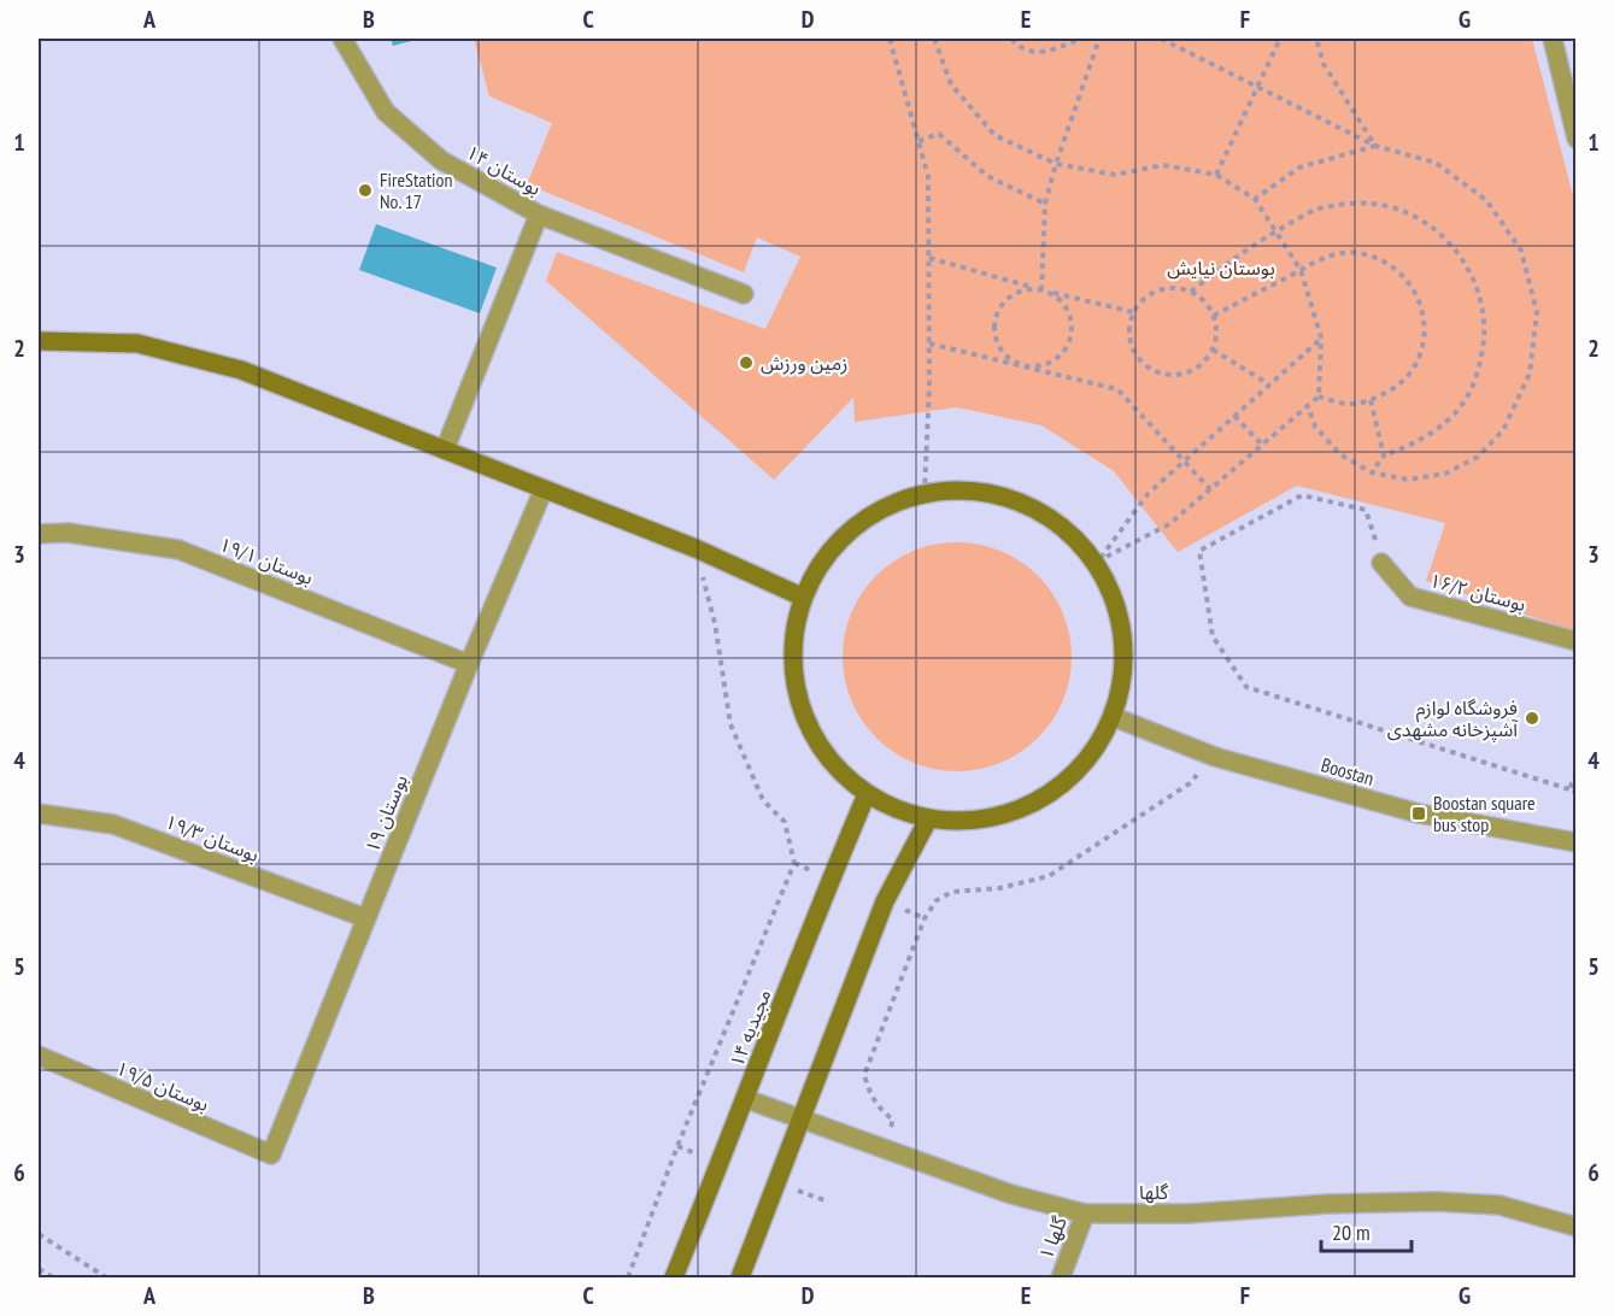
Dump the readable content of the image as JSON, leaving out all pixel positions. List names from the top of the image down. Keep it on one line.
{"streets":{"street":["بوستان ۱۴","بوستان ۱۹/۱","بوستان ۱۶/۲","Boostan","بوستان ۱۹","بوستان ۱۹/۳","مجیدیه ۱۴","بوستان ۱۹/۵","گلها","گلها ۱"]},"crossings":[["بوستان ۱۹/۱","بوستان ۱۹"],["بوستان ۱۹","بوستان ۱۹/۳"],["بوستان ۱۹","بوستان ۱۹/۵"],["مجیدیه ۱۴","گلها"],["گلها","گلها ۱"]],"parks":["بوستان نیایش"],"places":{"other":["FireStation No. 17","زمین ورزش","فروشگاه لوازم آشپزخانه مشهدی"],"transit":["Boostan square bus stop"]},"scale_bar":"20 m","grid":{"columns":["A","B","C","D","E","F","G"],"rows":["1","2","3","4","5","6"]}}
